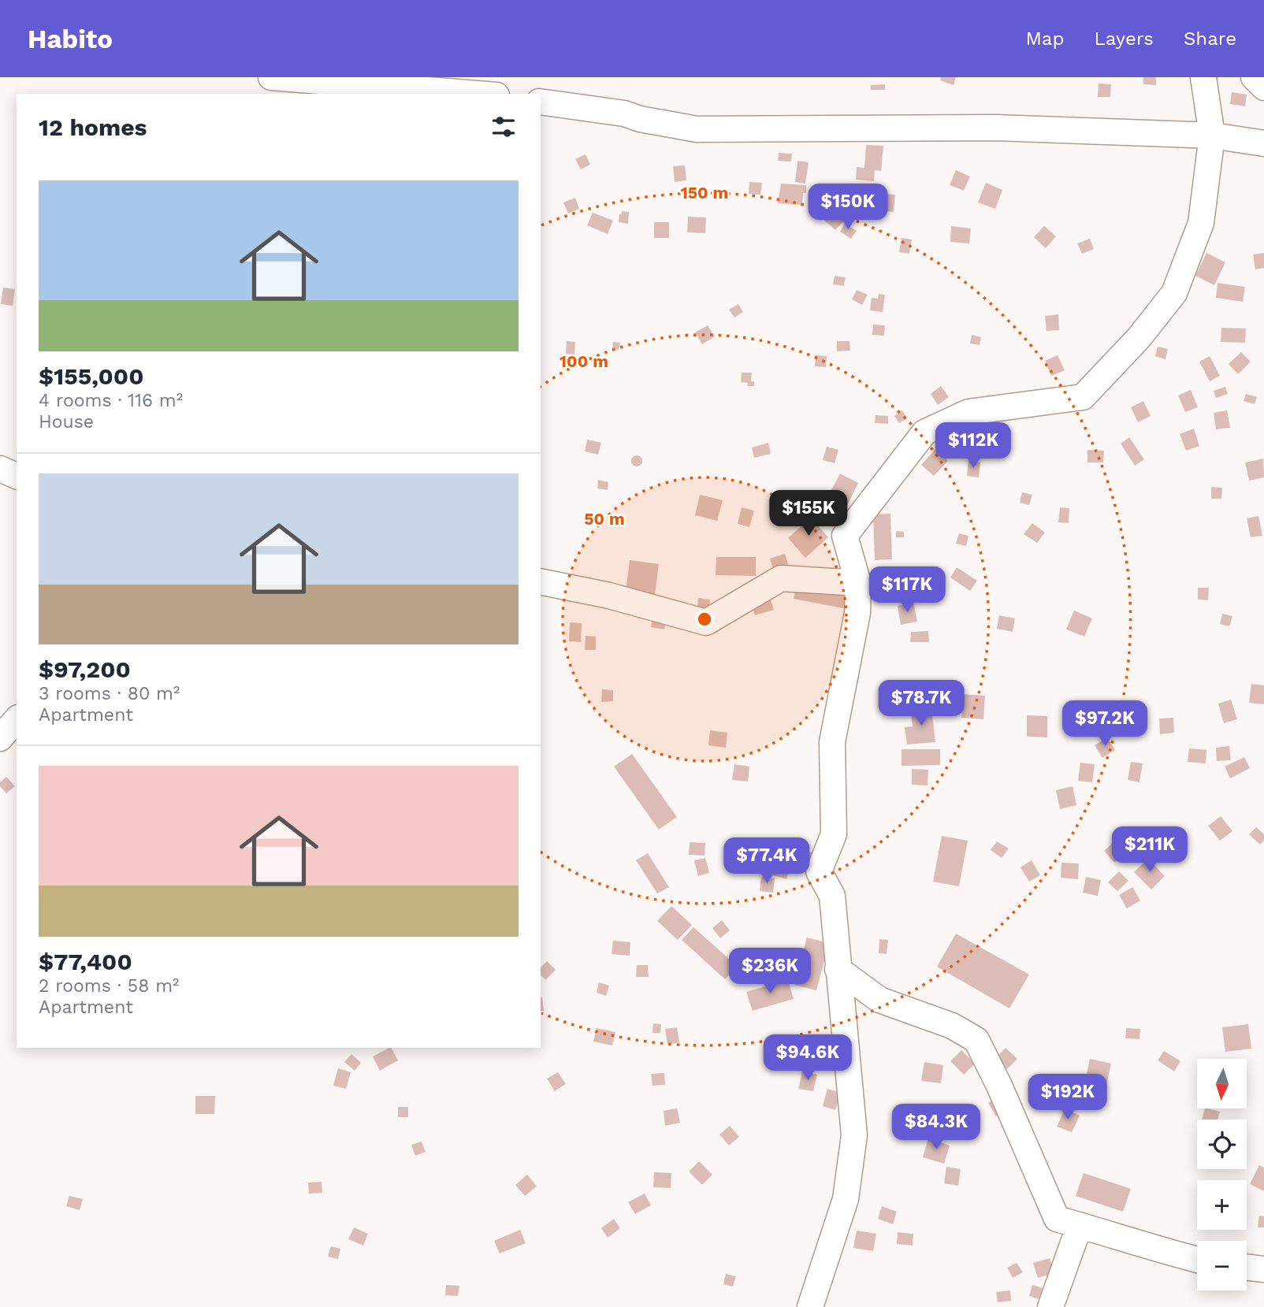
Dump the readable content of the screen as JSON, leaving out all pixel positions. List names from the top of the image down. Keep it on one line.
{"north":"bottom","page":{"header":"Habito","nav":["Map","Layers","Share"],"heading":"12 homes","list":[{"name":"$155,000","note":"4 rooms · 116 m² · House"},{"name":"$97,200","note":"3 rooms · 80 m² · Apartment"},{"name":"$77,400","note":"2 rooms · 58 m² · Apartment"}],"price":["$150K","$112K","$155K","$117K","$78.7K","$97.2K","$211K","$77.4K","$236K","$94.6K","$192K","$84.3K"],"map_buttons":["+","−"]},"rings":["150 m","100 m","50 m"]}
